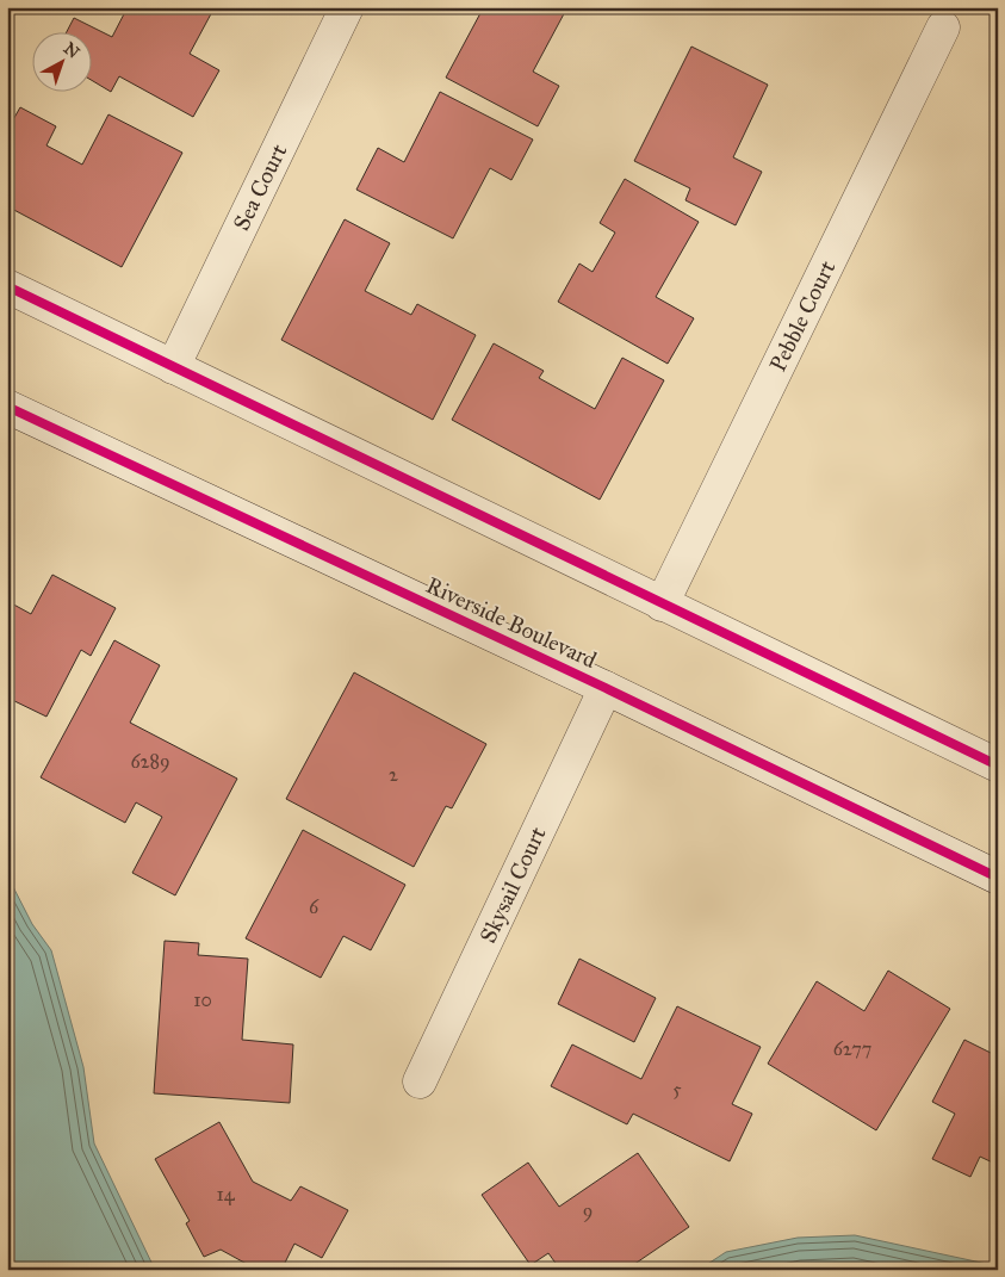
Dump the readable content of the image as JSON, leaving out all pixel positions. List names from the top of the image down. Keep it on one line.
{"streets":{"street":["Sea Court","Pebble Court","Riverside Boulevard","Skysail Court"]},"crossings":[["Riverside Boulevard","Skysail Court"]],"house_numbers":["6289","2","6","10","6277","5","14","9"],"north":"top right"}
